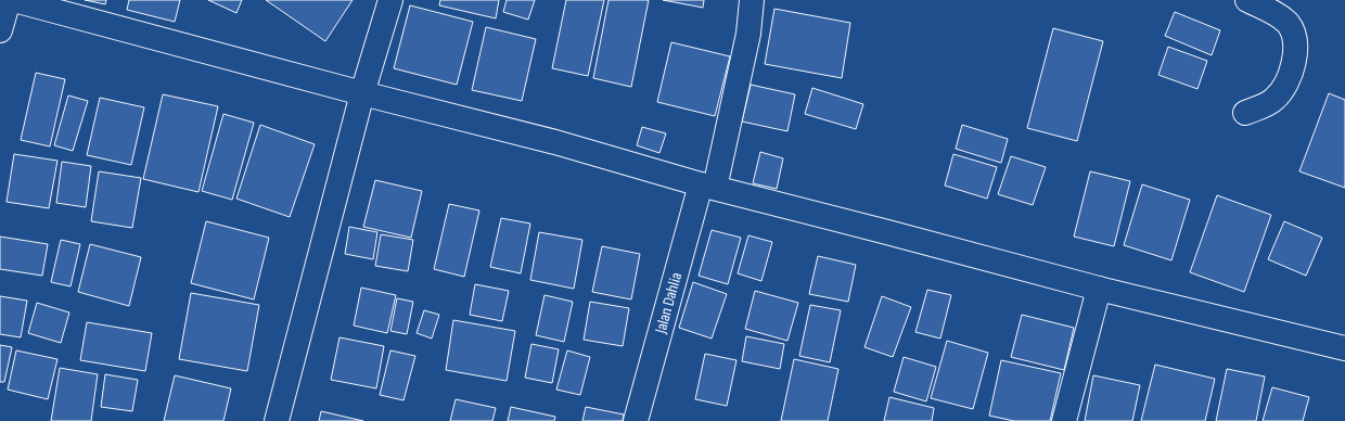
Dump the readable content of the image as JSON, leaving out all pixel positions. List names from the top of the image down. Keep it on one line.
{"streets":{"main road":["Jalan Dahlia"]}}
